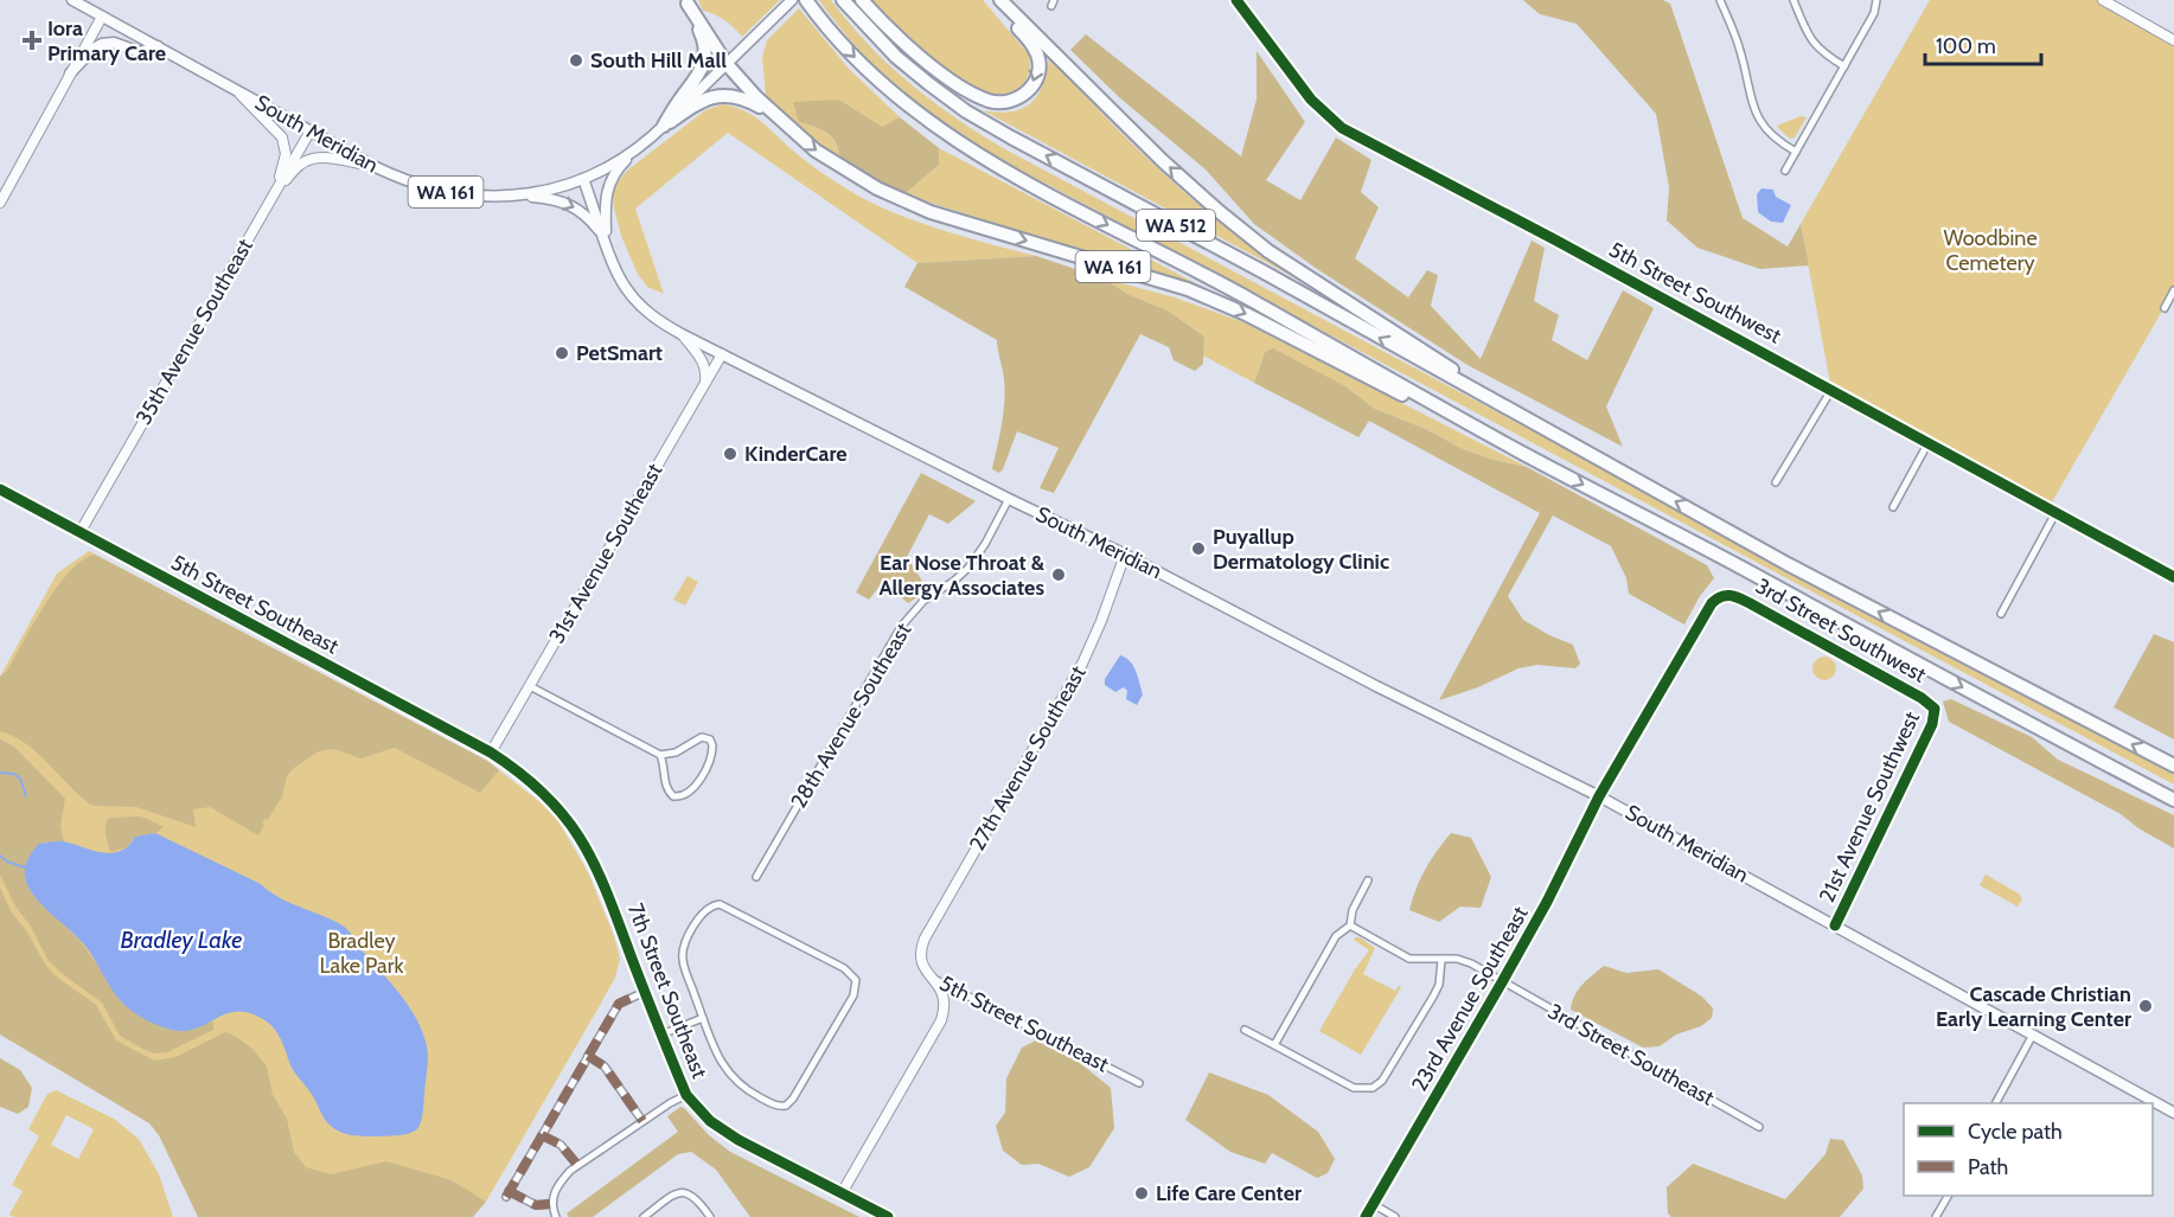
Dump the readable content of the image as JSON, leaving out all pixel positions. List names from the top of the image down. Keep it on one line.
{"streets":{"highway":["WA 161","WA 512"],"main road":["South Meridian"],"street":["5th Street Southwest","35th Avenue Southeast","31st Avenue Southeast","5th Street Southeast","3rd Street Southwest","28th Avenue Southeast","27th Avenue Southeast","21st Avenue Southwest","7th Street Southeast","23rd Avenue Southeast","3rd Street Southeast"]},"crossings":[["South Meridian","WA 161"],["South Meridian","35th Avenue Southeast"],["South Meridian","31st Avenue Southeast"],["South Meridian","3rd Street Southwest"],["South Meridian","28th Avenue Southeast"],["South Meridian","27th Avenue Southeast"],["South Meridian","21st Avenue Southwest"],["South Meridian","23rd Avenue Southeast"],["WA 161","WA 512"],["35th Avenue Southeast","5th Street Southeast"],["31st Avenue Southeast","5th Street Southeast"],["31st Avenue Southeast","7th Street Southeast"],["5th Street Southeast","27th Avenue Southeast"],["5th Street Southeast","7th Street Southeast"],["3rd Street Southwest","21st Avenue Southwest"],["3rd Street Southwest","23rd Avenue Southeast"],["23rd Avenue Southeast","3rd Street Southeast"]],"water":["Bradley Lake"],"parks":["Woodbine Cemetery","Bradley Lake Park"],"places":{"health":["Iora Primary Care"],"other":["South Hill Mall","PetSmart","KinderCare","Puyallup Dermatology Clinic","Ear Nose Throat & Allergy Associates","Cascade Christian Early Learning Center","Life Care Center"]},"legend":["Cycle path","Path"],"scale_bar":"100 m"}
